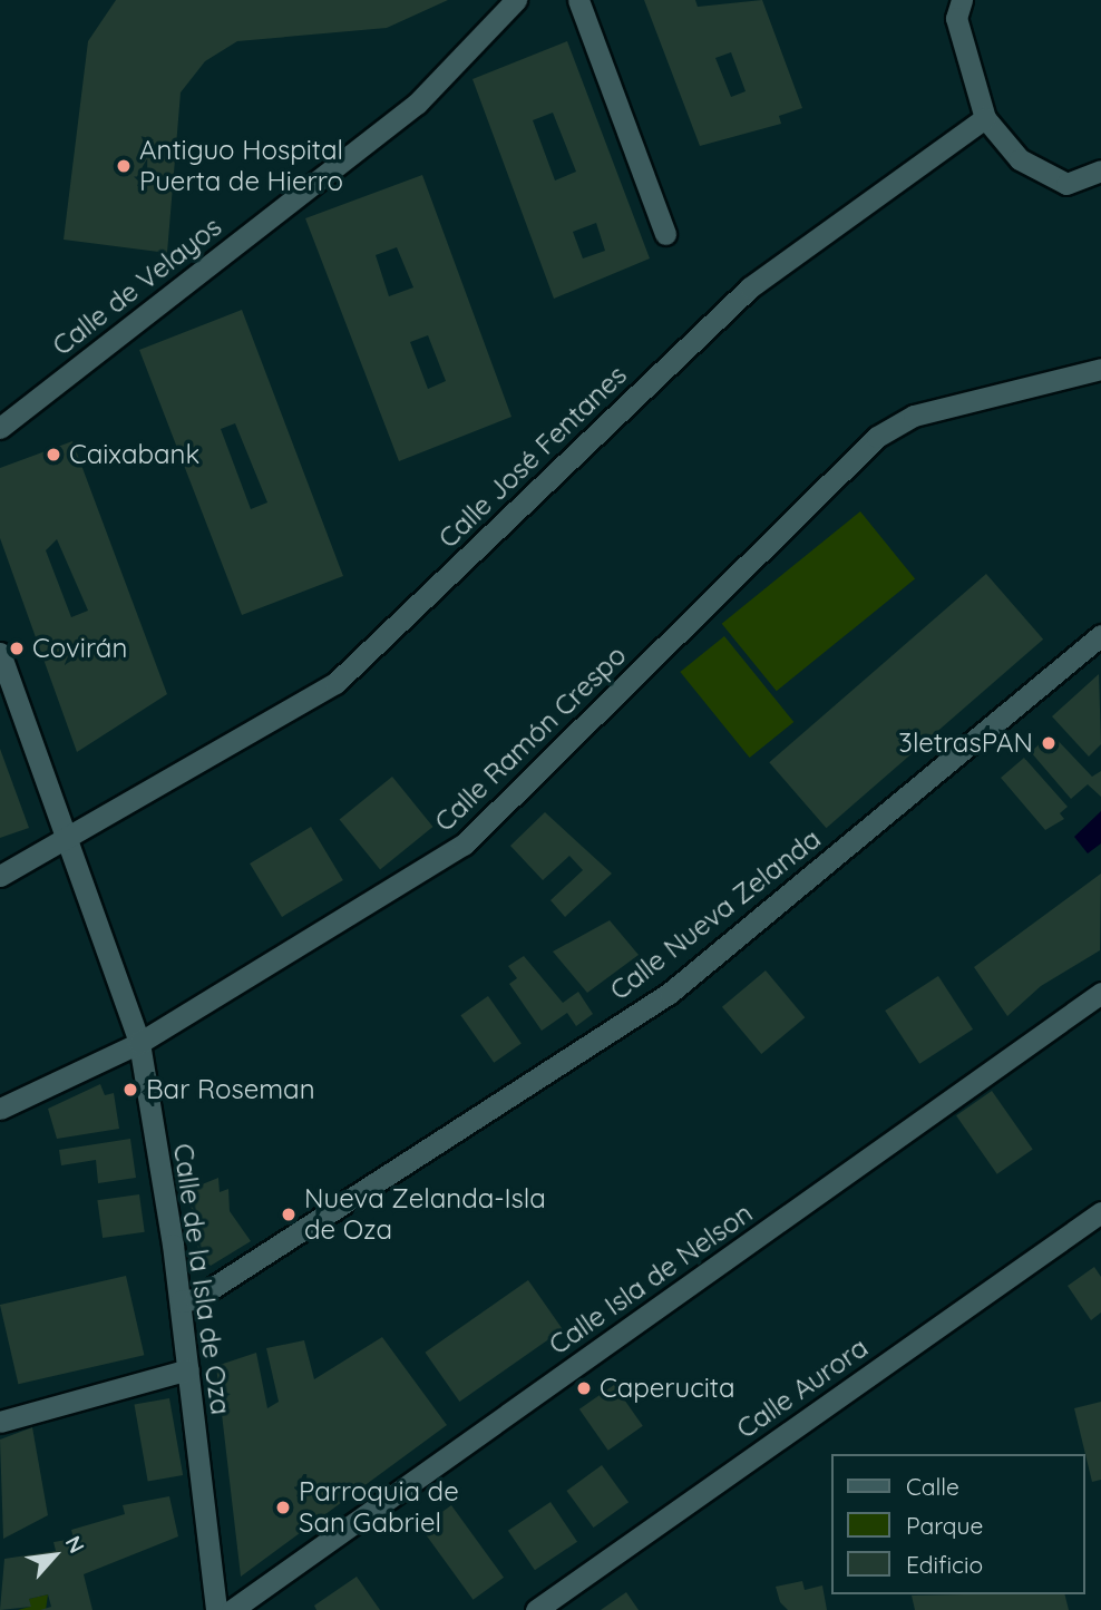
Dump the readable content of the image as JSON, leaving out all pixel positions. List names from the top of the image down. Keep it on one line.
{"streets":{"street":["Calle de Velayos","Calle José Fentanes","Calle Ramón Crespo","Calle Nueva Zelanda","Calle de la Isla de Oza","Calle Isla de Nelson","Calle Aurora"]},"crossings":[["Calle José Fentanes","Calle de la Isla de Oza"],["Calle Ramón Crespo","Calle de la Isla de Oza"],["Calle Nueva Zelanda","Calle de la Isla de Oza"]],"places":["Antiguo Hospital Puerta de Hierro","Caixabank","Covirán","3letrasPAN","Bar Roseman","Nueva Zelanda-Isla de Oza","Caperucita","Parroquia de San Gabriel"],"legend":["Calle","Parque","Edificio"],"north":"top right"}
